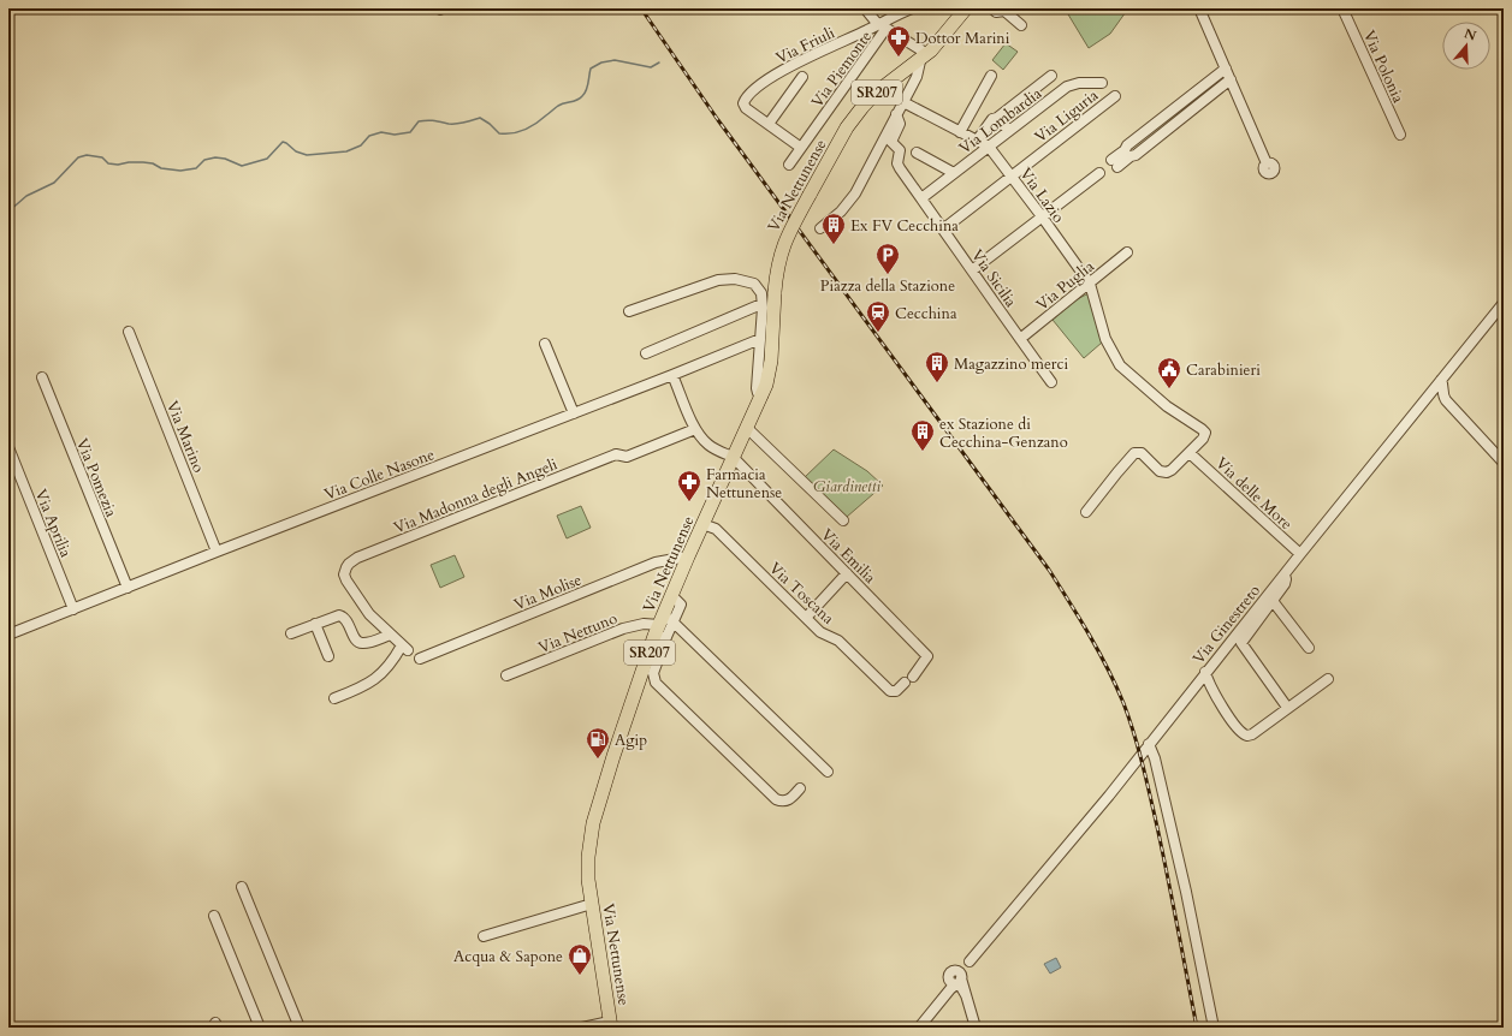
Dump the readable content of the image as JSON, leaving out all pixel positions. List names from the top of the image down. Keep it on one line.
{"streets":{"main road":["SR207","Via Nettunense"],"street":["Via Friuli","Via Polonia","Via Piemonte","Via Liguria","Via Lombardia","Via Lazio","Via Sicilia","Via Puglia","Via Marino","Via Colle Nasone","Via Pomezia","Via delle More","Via Madonna degli Angeli","Via Aprilia","Via Emilia","Via Molise","Via Toscana","Via Ginestreto","Via Nettuno"]},"crossings":[["Via Friuli","Via Piemonte"],["Via Piemonte","Via Nettunense"],["Via Liguria","Via Lazio"],["Via Liguria","Via Sicilia"],["Via Lombardia","Via Lazio"],["Via Lombardia","Via Sicilia"],["Via Nettunense","Via Emilia"],["Via Nettunense","Via Molise"],["Via Nettunense","Via Toscana"],["Via Nettunense","Via Nettuno"],["Via Lazio","Via Puglia"],["Via Lazio","Via delle More"],["Via Sicilia","Via Puglia"],["Via Marino","Via Colle Nasone"],["Via Colle Nasone","Via Pomezia"],["Via Colle Nasone","Via Aprilia"],["Via delle More","Via Ginestreto"],["Via Emilia","Via Toscana"]],"parks":["Giardinetti"],"places":{"pharmacy":["Dottor Marini","Farmacia Nettunense"],"building":["Ex FV Cecchina","Magazzino merci","ex Stazione di Cecchina-Genzano"],"parking":["Piazza della Stazione"],"station":["Cecchina"],"public building":["Carabinieri"],"fuel station":["Agip"],"shop":["Acqua & Sapone"]},"north":"top"}
